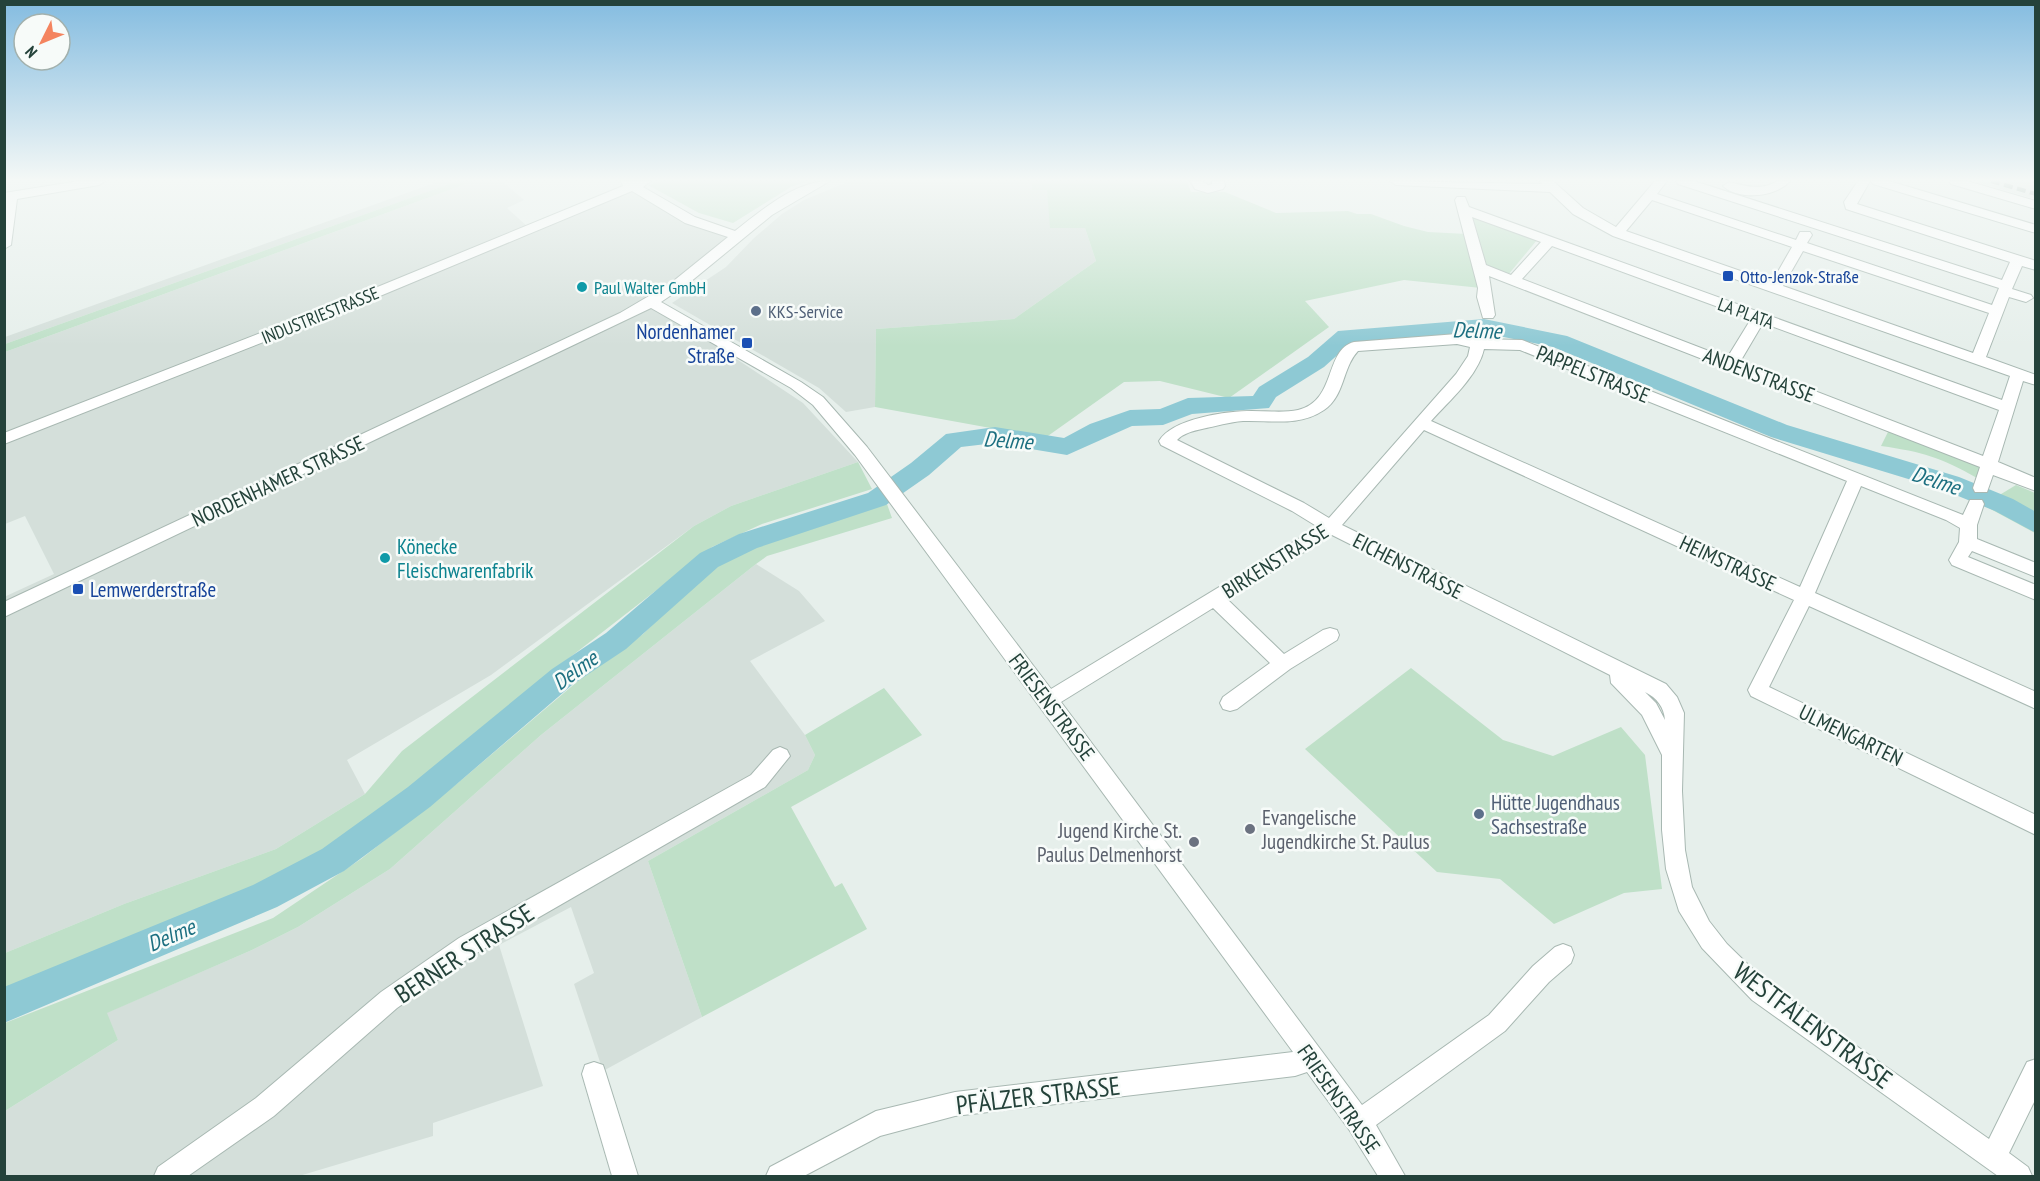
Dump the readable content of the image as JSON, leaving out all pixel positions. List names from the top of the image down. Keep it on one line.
{"streets":{"street":["LA PLATA","INDUSTRIESTRASSE","PAPPELSTRASSE","ANDENSTRASSE","NORDENHAMER STRASSE","BIRKENSTRASSE","HEIMSTRASSE","EICHENSTRASSE","FRIESENSTRASSE","ULMENGARTEN","BERNER STRASSE","WESTFALENSTRASSE","PFÄLZER STRASSE"]},"crossings":[["PAPPELSTRASSE","BIRKENSTRASSE"],["PAPPELSTRASSE","EICHENSTRASSE"],["NORDENHAMER STRASSE","FRIESENSTRASSE"],["BIRKENSTRASSE","HEIMSTRASSE"],["BIRKENSTRASSE","EICHENSTRASSE"],["BIRKENSTRASSE","FRIESENSTRASSE"],["HEIMSTRASSE","ULMENGARTEN"],["EICHENSTRASSE","WESTFALENSTRASSE"],["FRIESENSTRASSE","PFÄLZER STRASSE"]],"water":["Delme"],"places":{"transit":["Otto-Jenzok-Straße","Nordenhamer Straße","Lemwerderstraße"],"other":["Paul Walter GmbH","KKS-Service","Könecke Fleischwarenfabrik","Hütte Jugendhaus Sachsestraße","Evangelische Jugendkirche St. Paulus","Jugend Kirche St. Paulus Delmenhorst"]},"north":"bottom left"}
